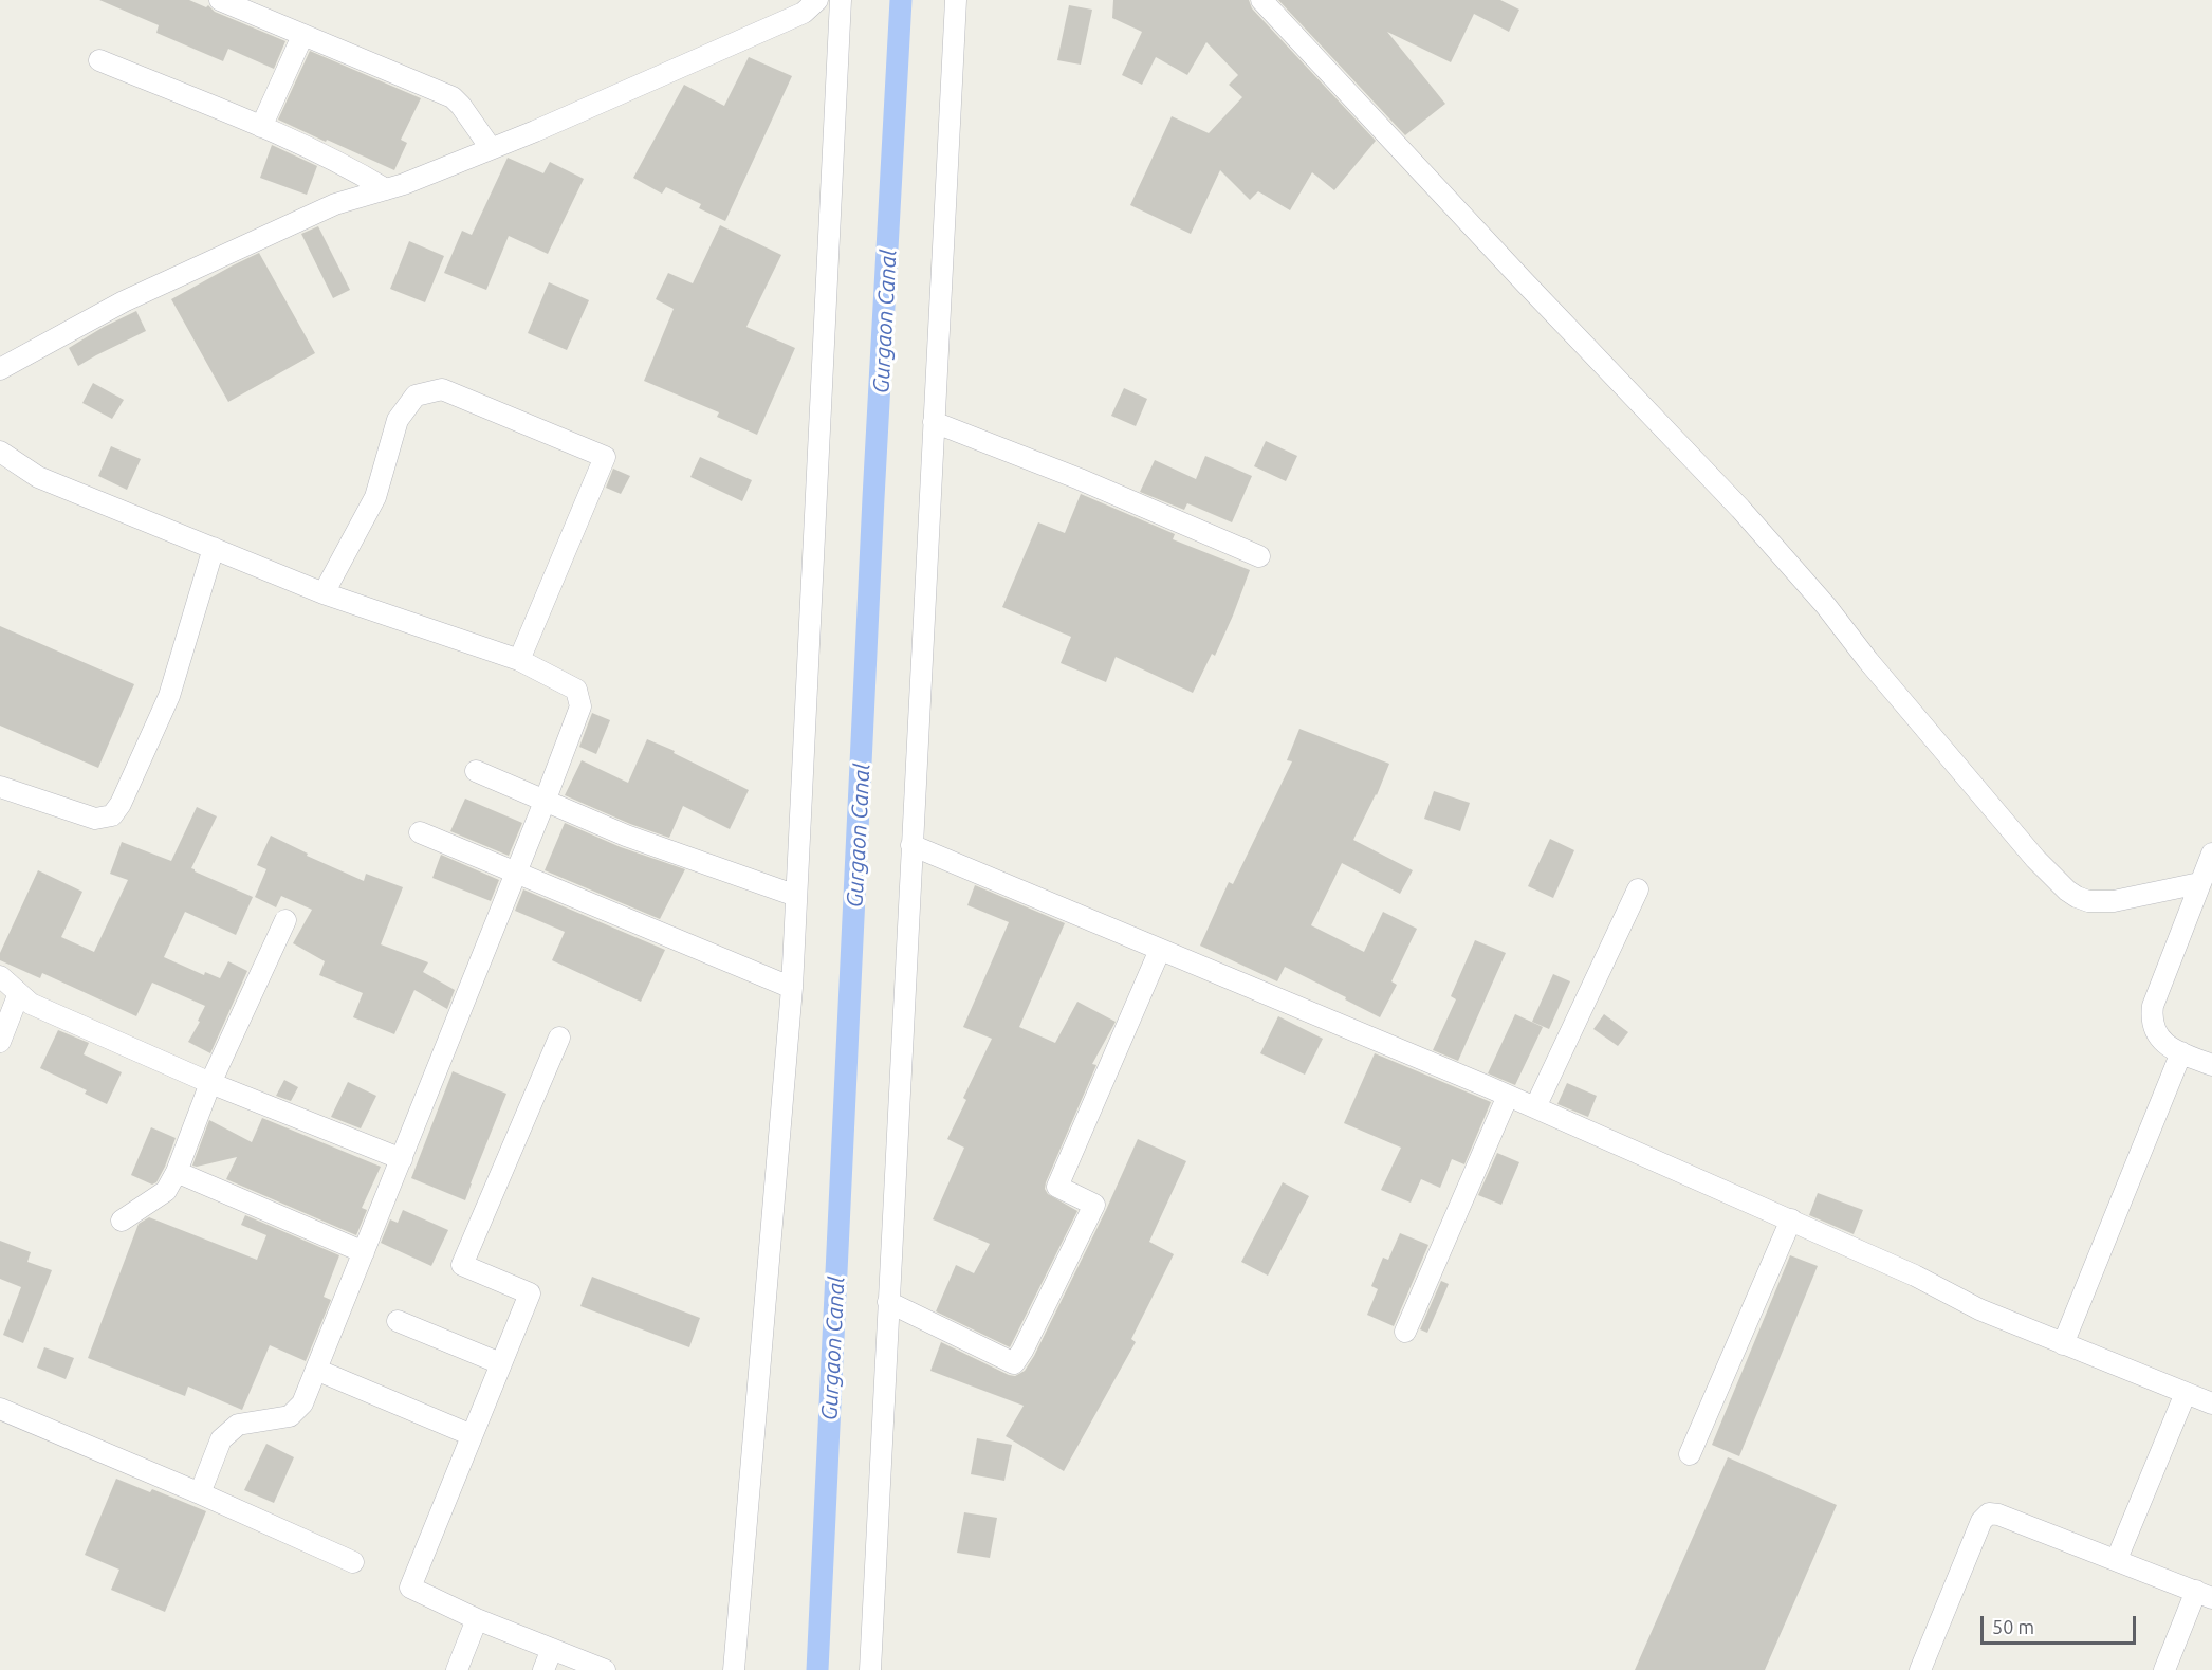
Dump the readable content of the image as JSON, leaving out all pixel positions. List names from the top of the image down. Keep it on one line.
{"water":["Gurgaon Canal"],"scale_bar":"50 m"}
